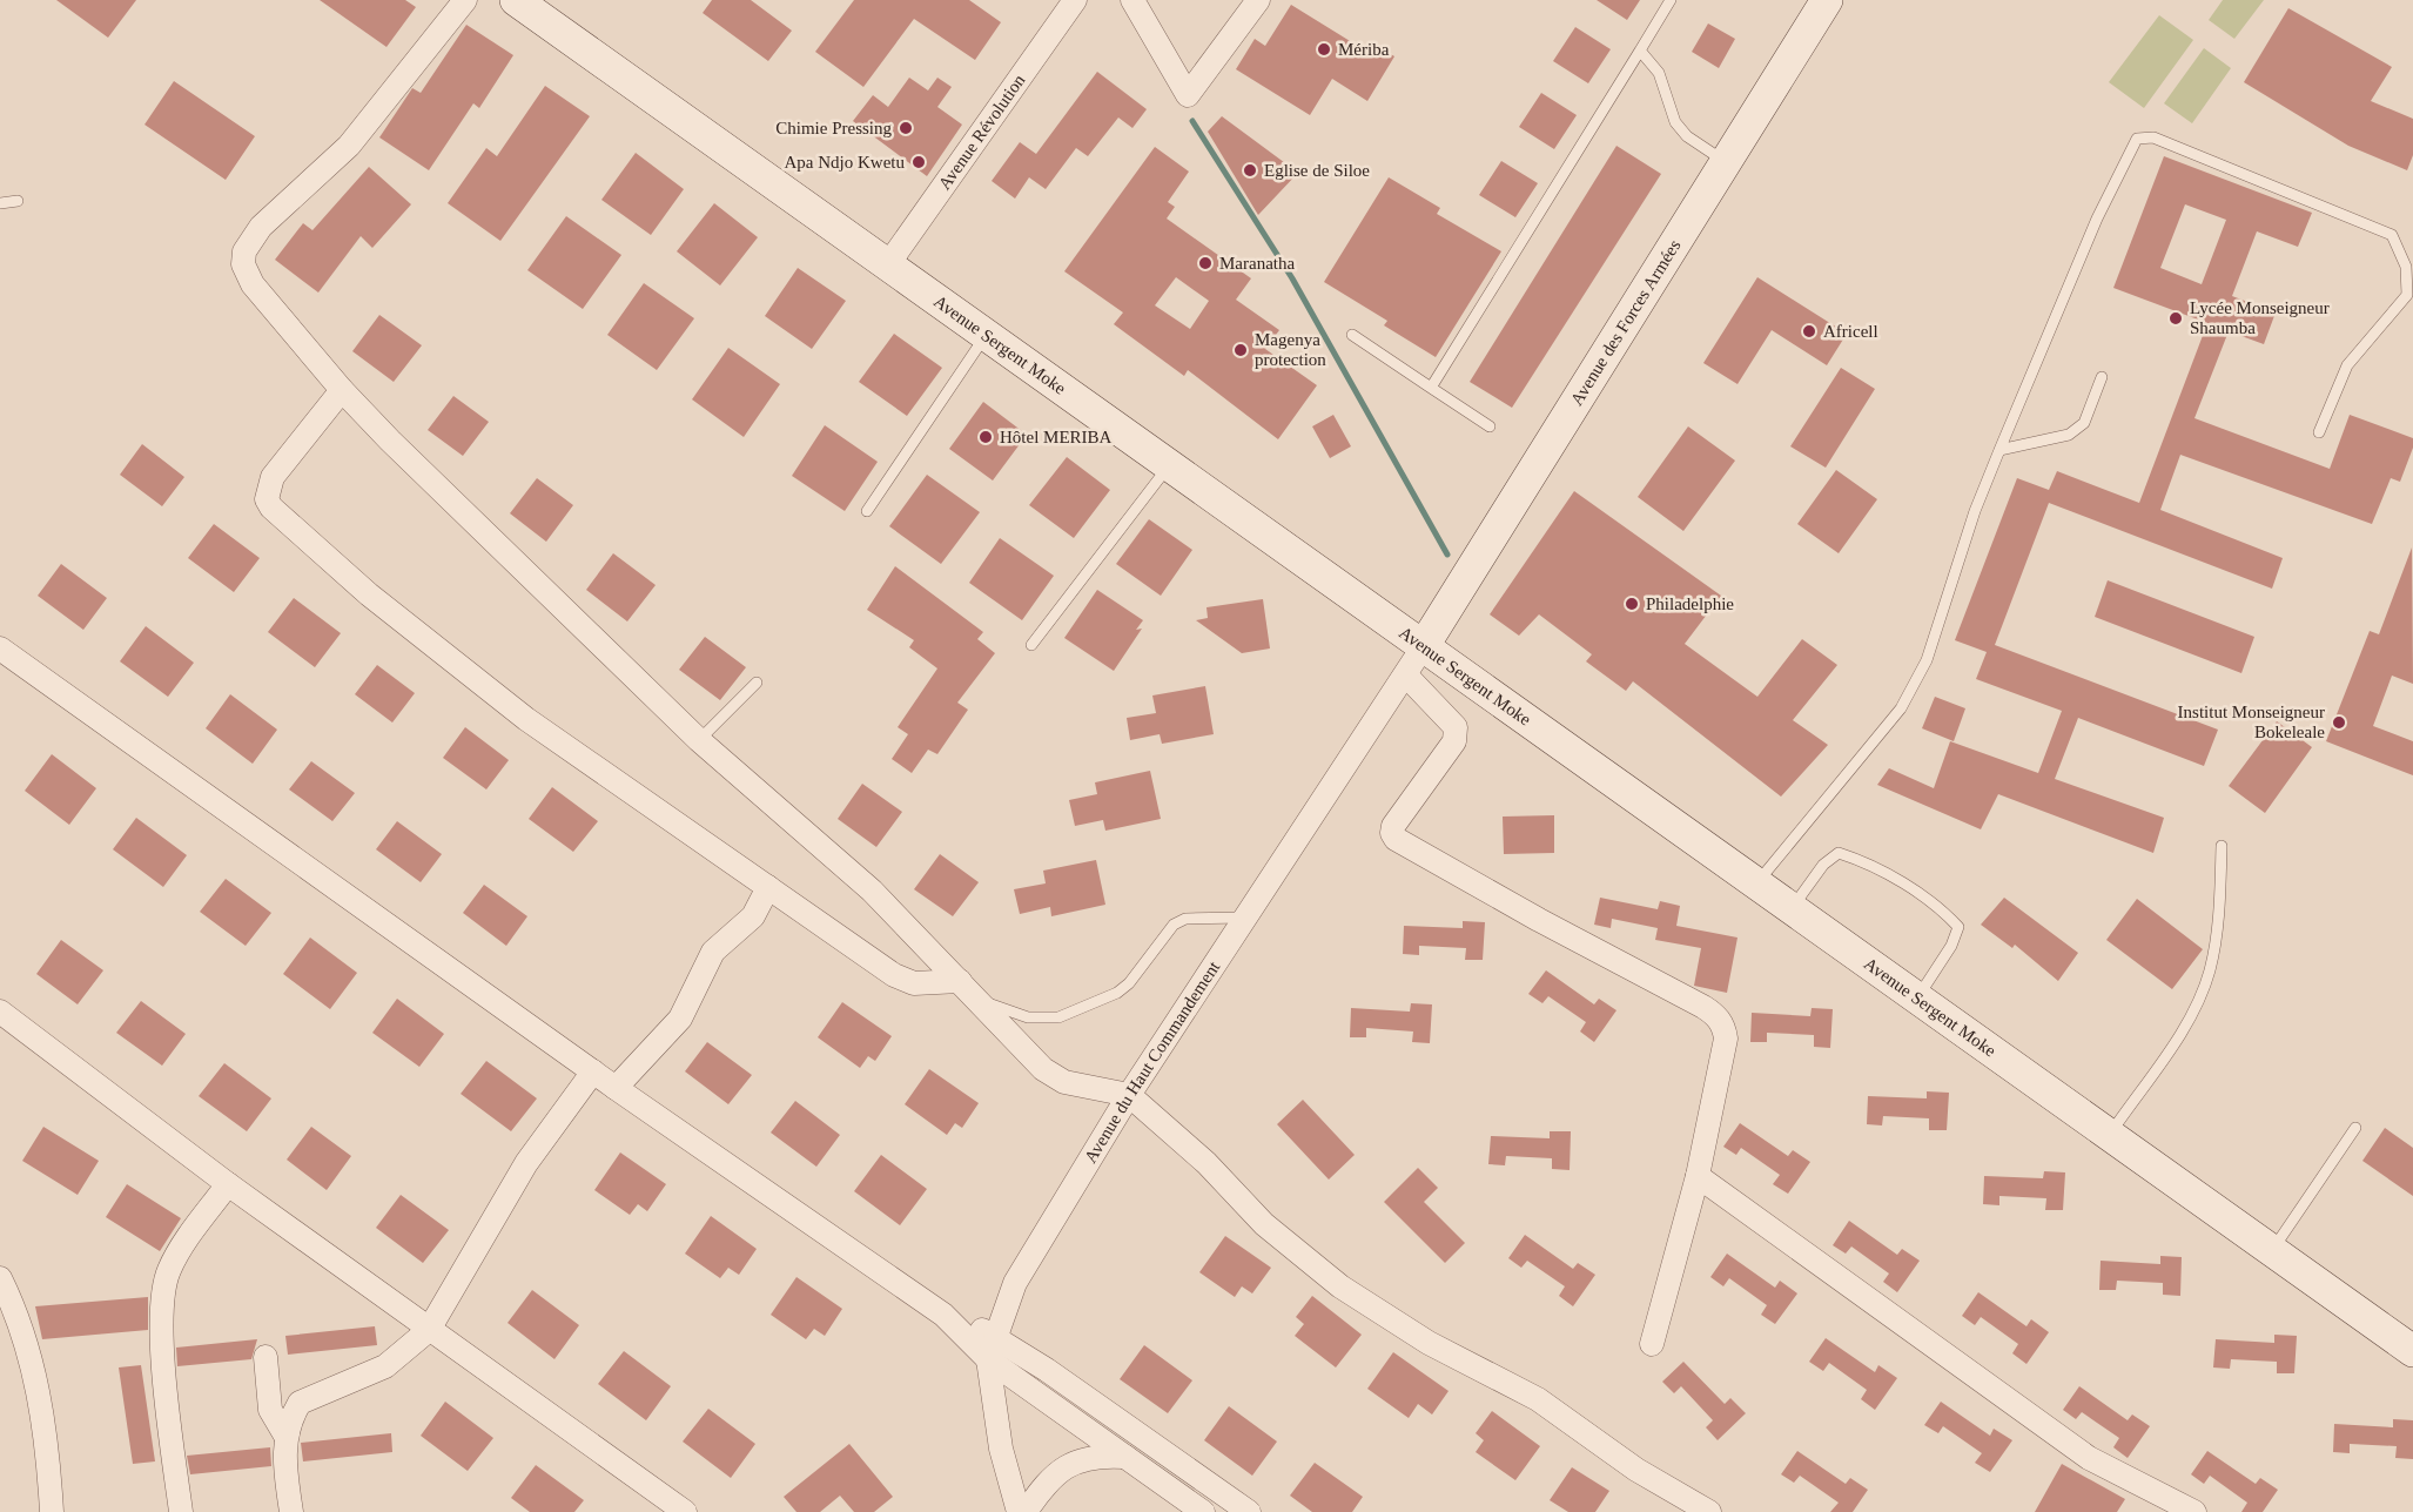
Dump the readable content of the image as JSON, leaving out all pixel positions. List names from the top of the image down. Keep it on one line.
{"streets":{"main road":["Avenue des Forces Armées","Avenue Sergent Moke"],"street":["Avenue Révolution","Avenue du Haut Commandement"]},"crossings":[["Avenue Révolution","Avenue Sergent Moke"],["Avenue des Forces Armées","Avenue Sergent Moke"],["Avenue des Forces Armées","Avenue du Haut Commandement"],["Avenue Sergent Moke","Avenue du Haut Commandement"]],"places":["Mériba","Chimie Pressing","Apa Ndjo Kwetu","Eglise de Siloe","Maranatha","Lycée Monseigneur Shaumba","Africell","Magenya protection","Hôtel MERIBA","Philadelphie","Institut Monseigneur Bokeleale"]}
